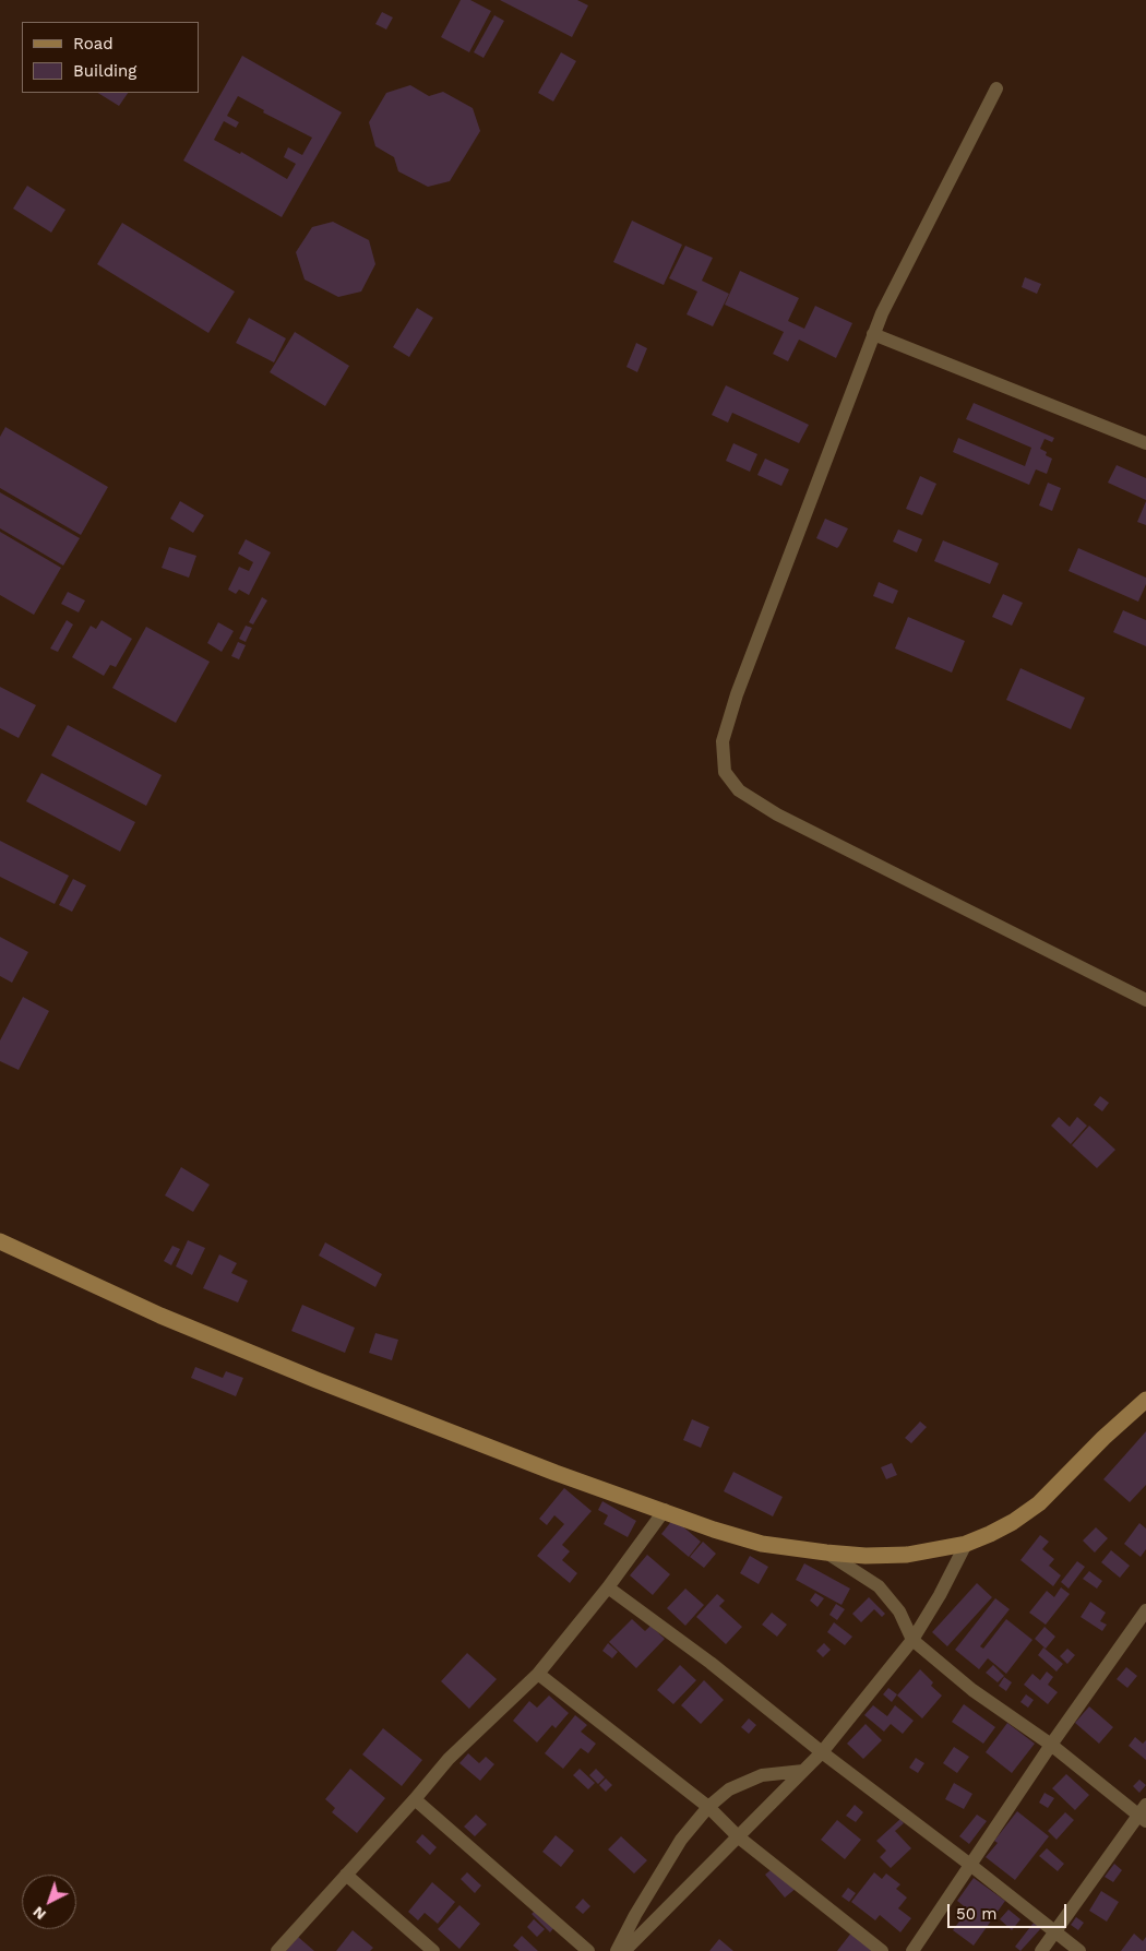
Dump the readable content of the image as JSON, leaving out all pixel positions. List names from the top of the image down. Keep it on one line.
{"legend":["Road","Building"],"scale_bar":"50 m","north":"bottom left"}
